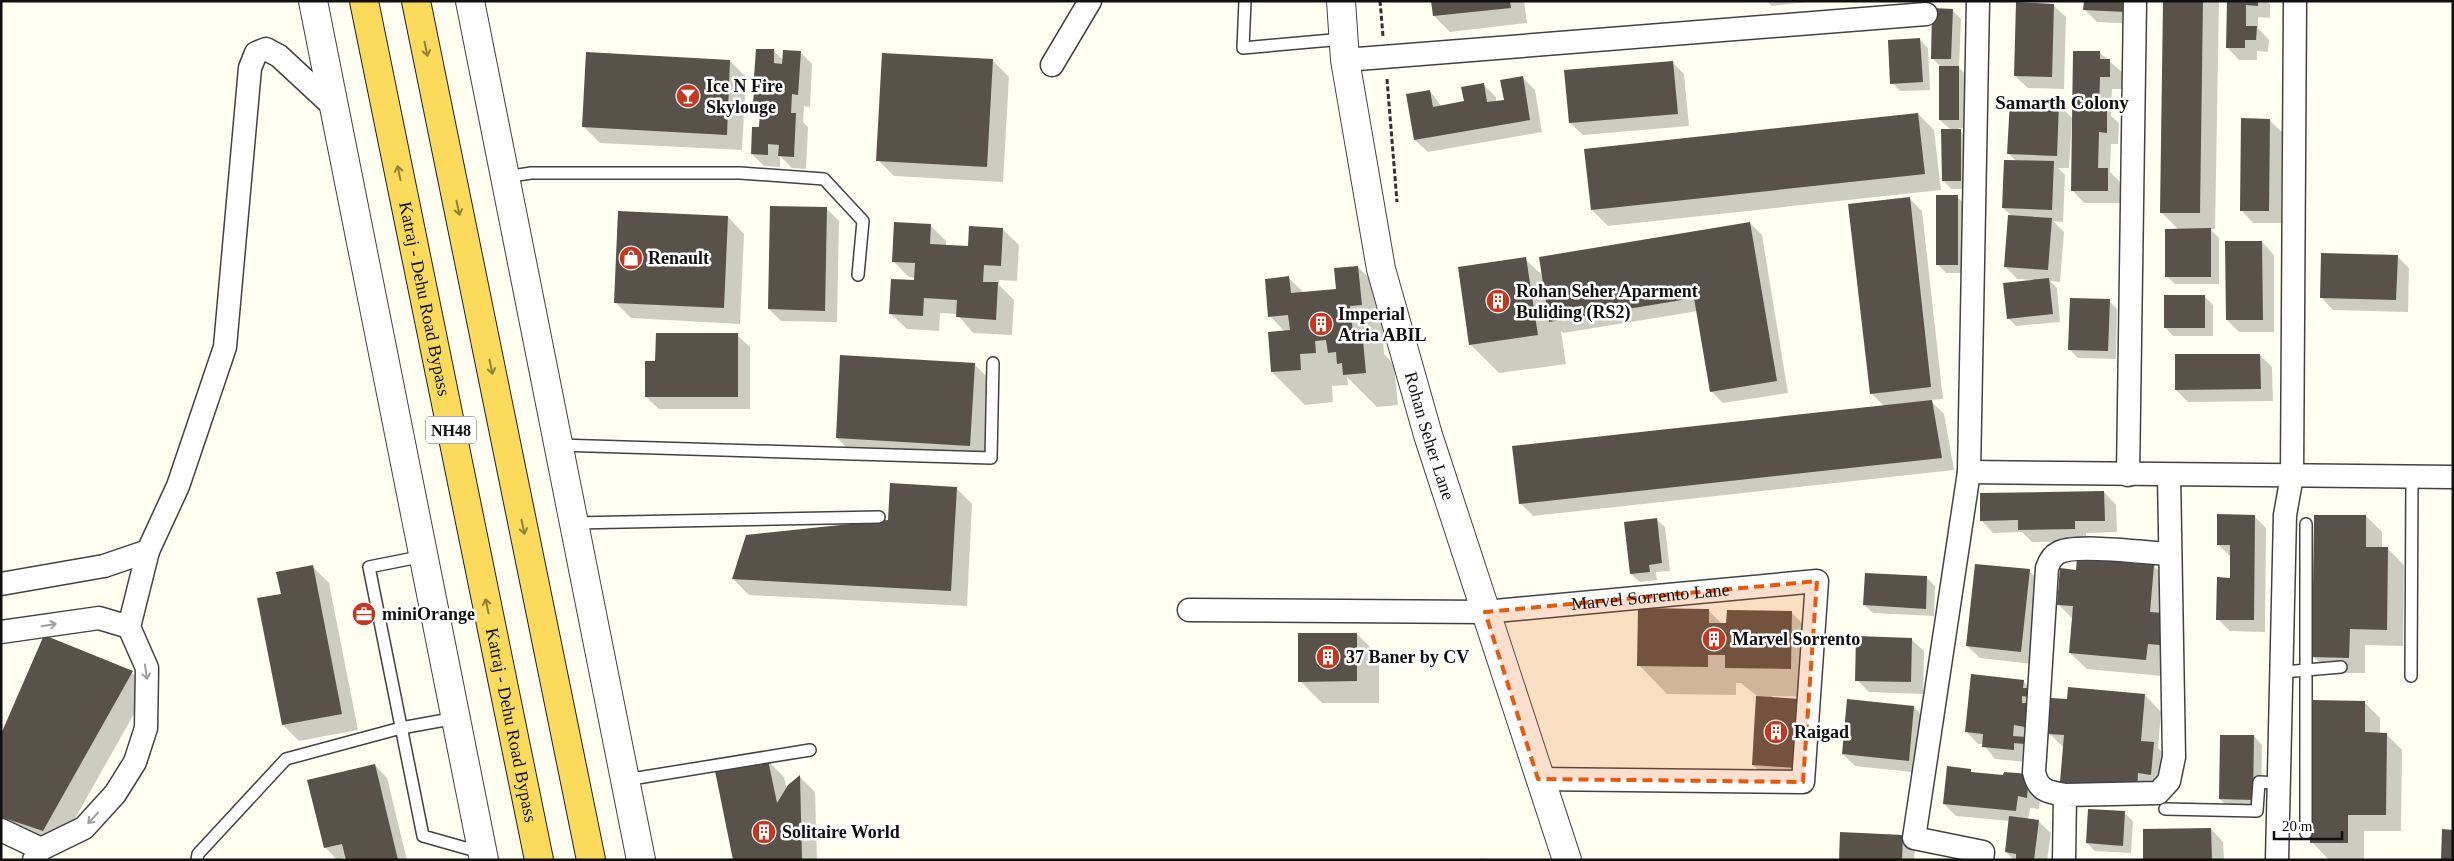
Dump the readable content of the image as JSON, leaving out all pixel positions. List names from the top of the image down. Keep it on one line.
{"streets":{"highway":["Katraj - Dehu Road Bypass","NH48"],"street":["Rohan Seher Lane","Marvel Sorrento Lane"]},"crossings":[["Rohan Seher Lane","Marvel Sorrento Lane"]],"districts":["Samarth Colony"],"places":{"bar":["Ice N Fire Skylouge"],"shop":["Renault"],"building":["Rohan Seher Aparment Buliding (RS2)","Imperial Atria ABIL","Marvel Sorrento","37 Baner by CV","Raigad","Solitaire World"],"office":["miniOrange"]},"scale_bar":"20 m"}
